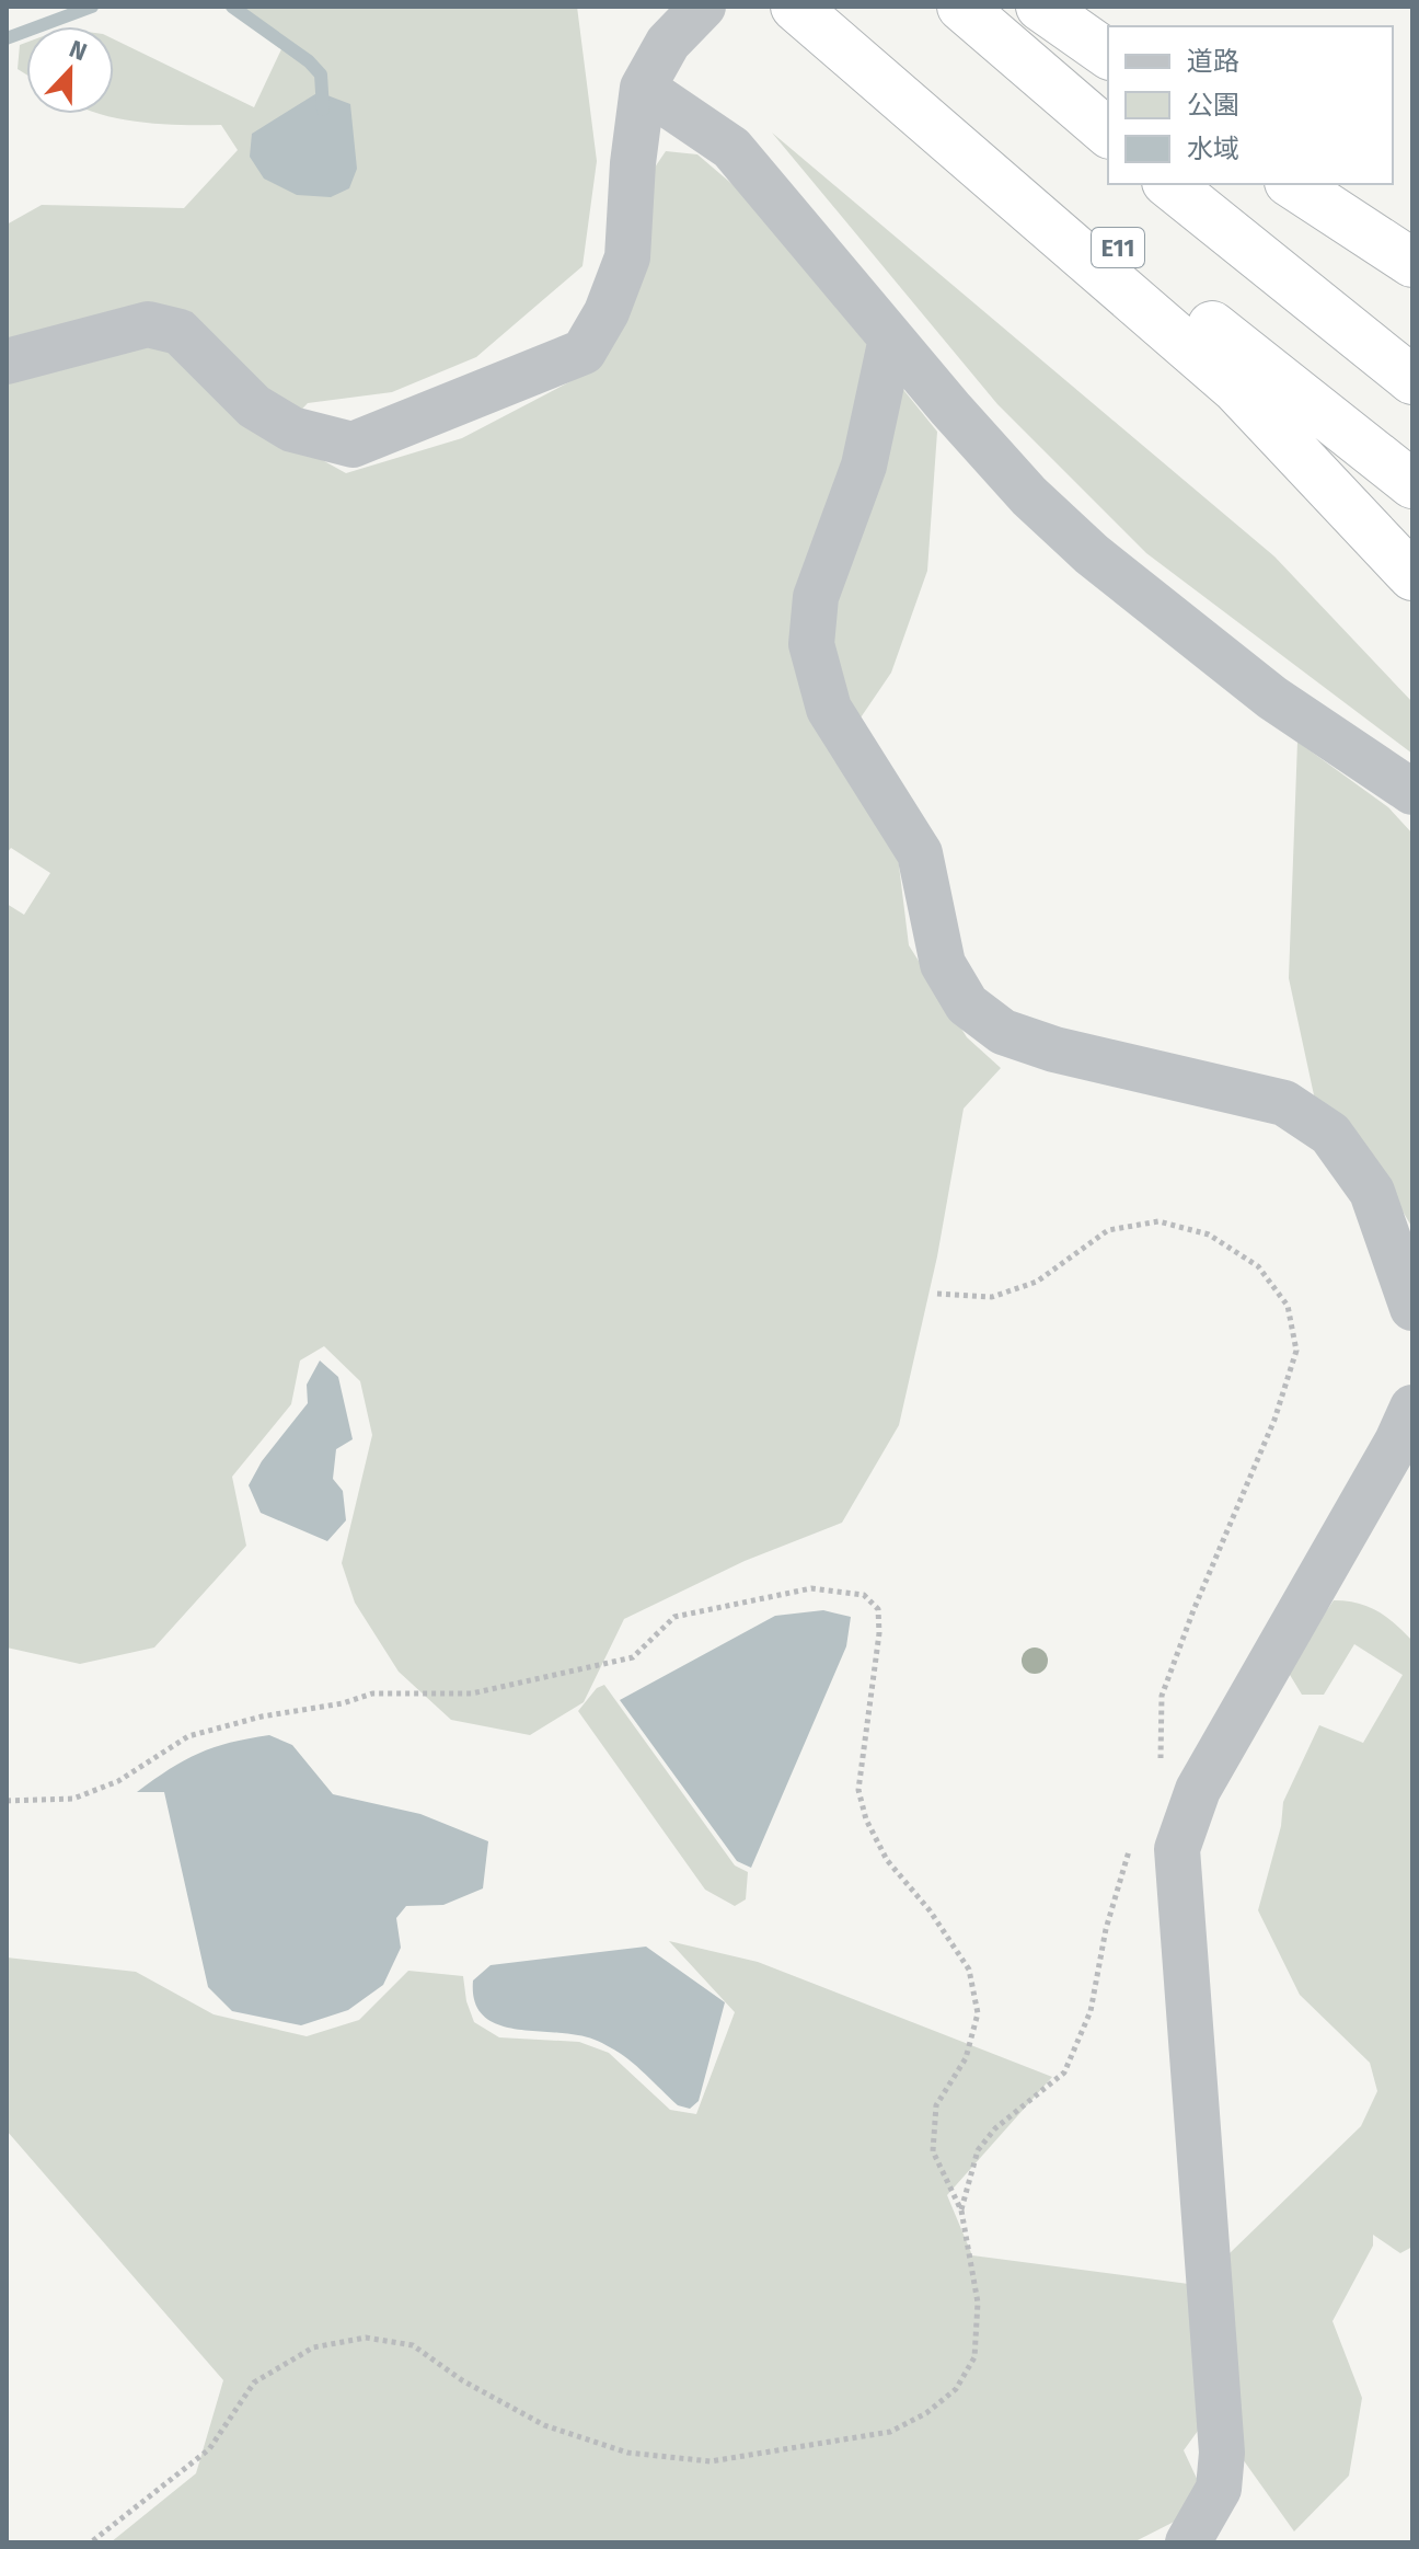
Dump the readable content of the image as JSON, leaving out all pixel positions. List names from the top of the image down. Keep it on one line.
{"streets":{"highway":["E11"]},"legend":["道路","公園","水域"],"north":"top"}
